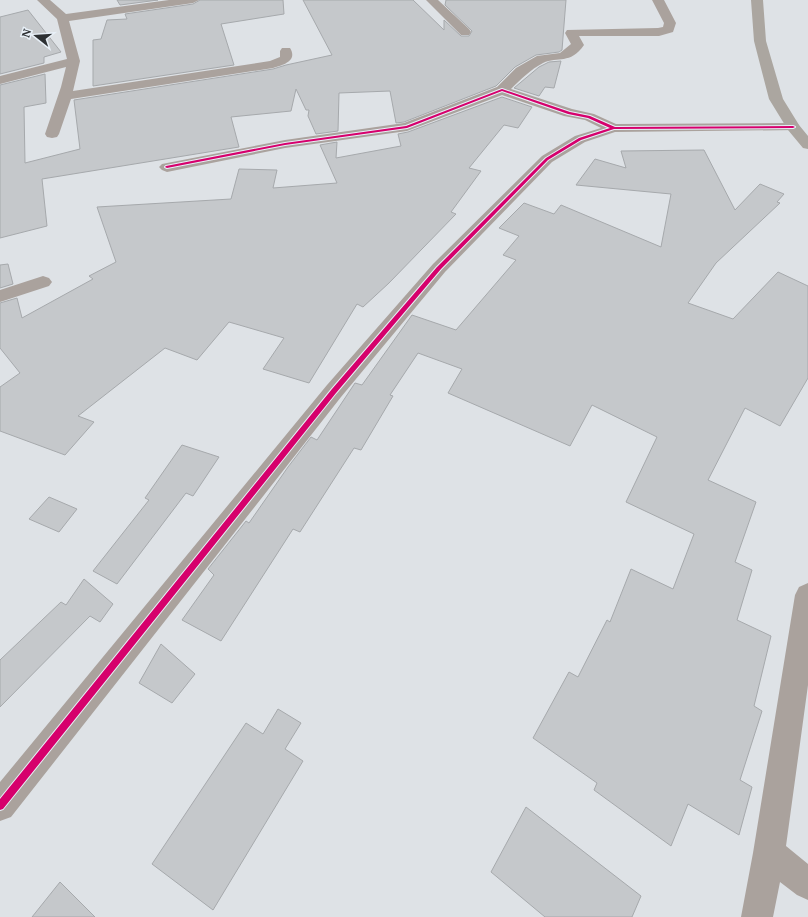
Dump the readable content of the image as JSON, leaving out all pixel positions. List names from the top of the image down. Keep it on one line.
{"north":"left"}
